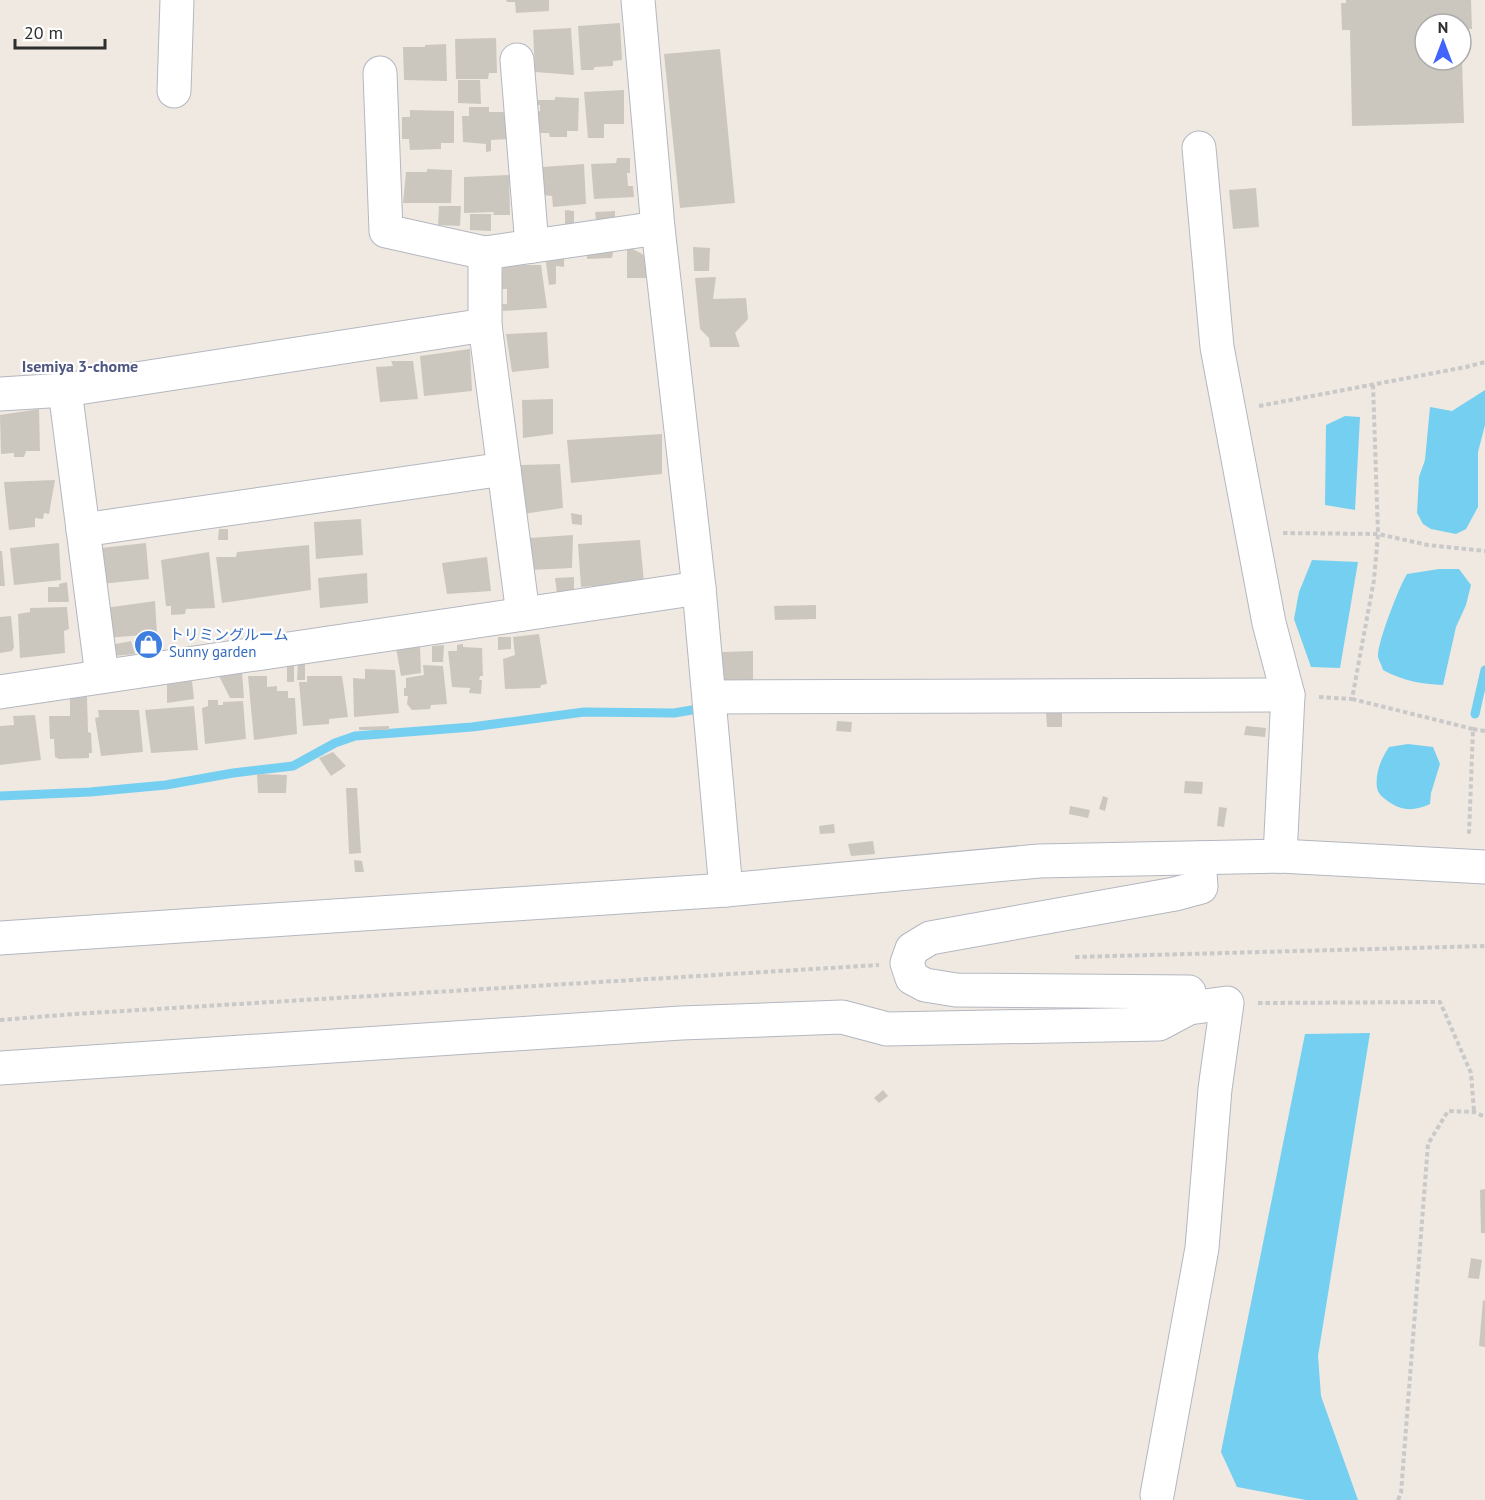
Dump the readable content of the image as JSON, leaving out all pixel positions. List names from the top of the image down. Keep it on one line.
{"districts":["Isemiya 3-chome"],"places":{"shop":["トリミングルーム Sunny garden"]},"scale_bar":"20 m","north":"top"}
